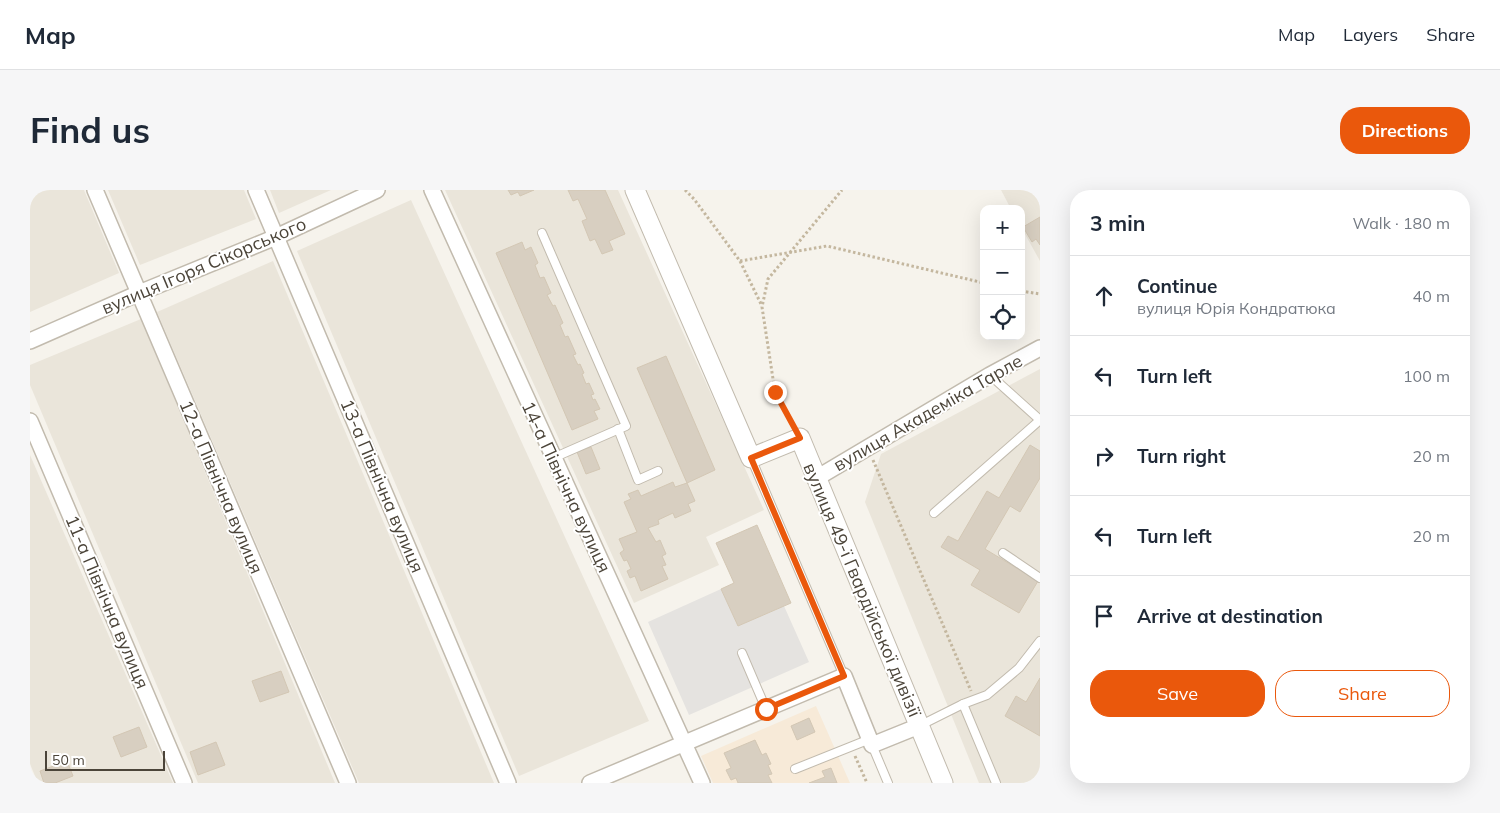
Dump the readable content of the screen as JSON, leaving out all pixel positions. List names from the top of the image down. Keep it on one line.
{"streets":{"street":["вулиця Ігоря Сікорського","вулиця Академіка Тарле","13-а Північна вулиця","12-а Північна вулиця","14-а Північна вулиця","вулиця 49-ї Гвардійської дивізії","11-а Північна вулиця"]},"crossings":[["вулиця Ігоря Сікорського","13-а Північна вулиця"],["вулиця Ігоря Сікорського","12-а Північна вулиця"],["вулиця Академіка Тарле","вулиця 49-ї Гвардійської дивізії"]],"scale_bar":"50 m","page":{"header":"Map","nav":["Map","Layers","Share"],"buttons":["Directions",["Save","Share"]],"title":"Find us","heading":["3 min","Walk · 180 m"],"map_buttons":["+","−"],"list":[["Continue","вулиця Юрія Кондратюка","40 m"],["Turn left","100 m"],["Turn right","20 m"],["Turn left","20 m"],"Arrive at destination"],"scale":"50 m"}}
